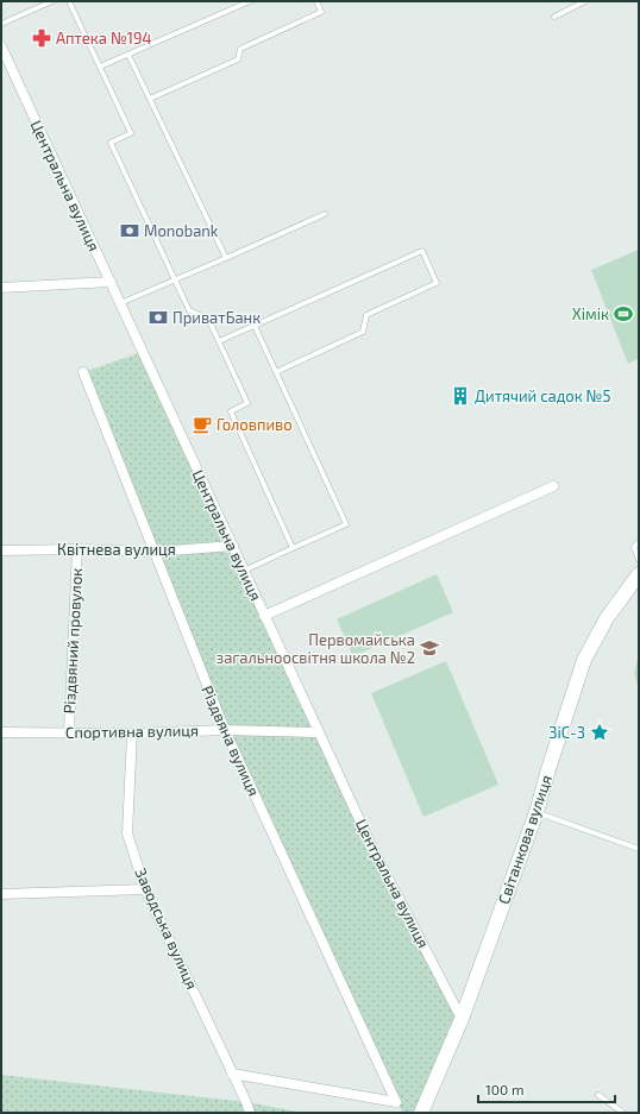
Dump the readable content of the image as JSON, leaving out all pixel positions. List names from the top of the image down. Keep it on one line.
{"streets":{"street":["Центральна вулиця","Квітнева вулиця","Різдвяний провулок","Спортивна вулиця","Різдвяна вулиця","Світанкова вулиця","Заводська вулиця"]},"crossings":[["Центральна вулиця","Квітнева вулиця"],["Центральна вулиця","Спортивна вулиця"],["Центральна вулиця","Світанкова вулиця"],["Квітнева вулиця","Різдвяний провулок"],["Квітнева вулиця","Різдвяна вулиця"],["Різдвяний провулок","Спортивна вулиця"],["Спортивна вулиця","Різдвяна вулиця"],["Спортивна вулиця","Заводська вулиця"],["Різдвяна вулиця","Заводська вулиця"]],"places":{"pharmacy":["Аптека №194"],"bank":["Monobank","ПриватБанк"],"sports":["Хімік"],"building":["Дитячий садок №5"],"cafe":["Головпиво"],"school or university":["Первомайська загальноосвітня школа №2"],"place":["ЗіС-3"]},"scale_bar":"100 m"}
